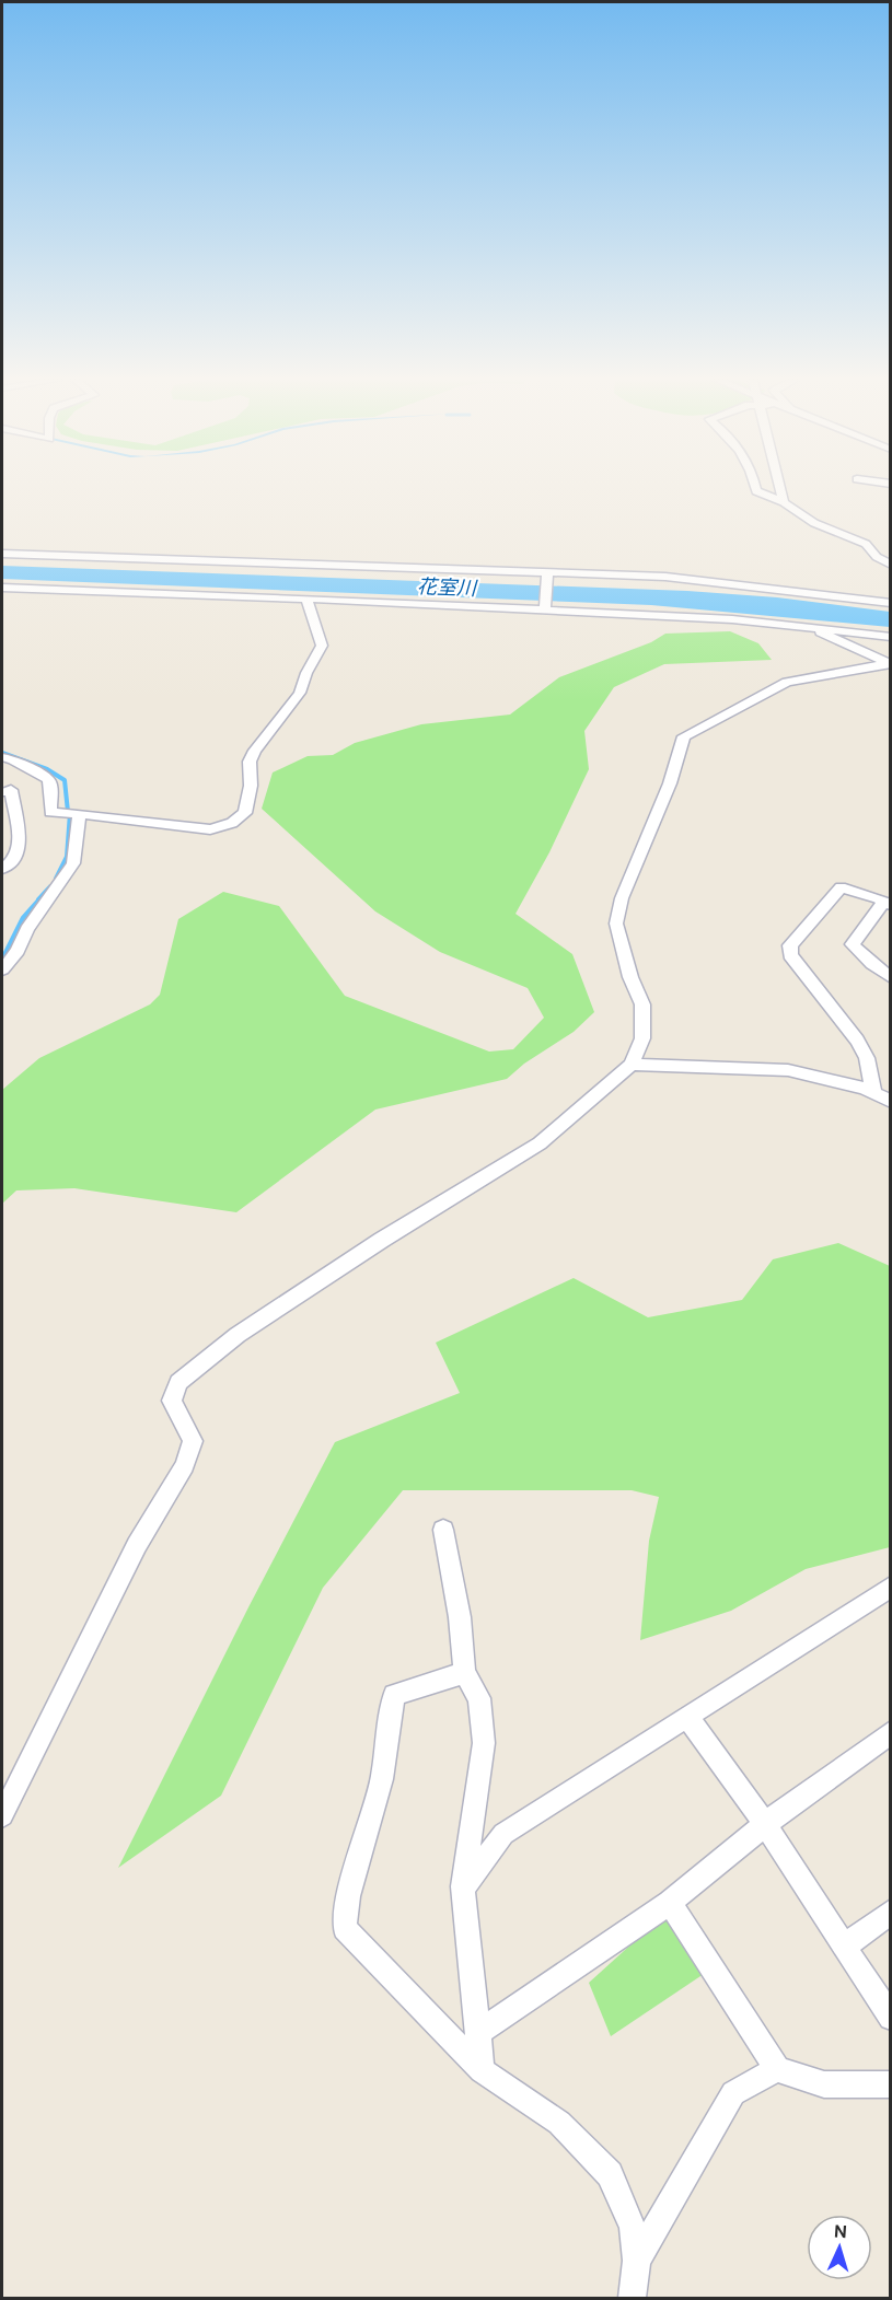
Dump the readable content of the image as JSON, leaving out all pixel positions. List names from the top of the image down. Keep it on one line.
{"water":["花室川"],"north":"top"}
